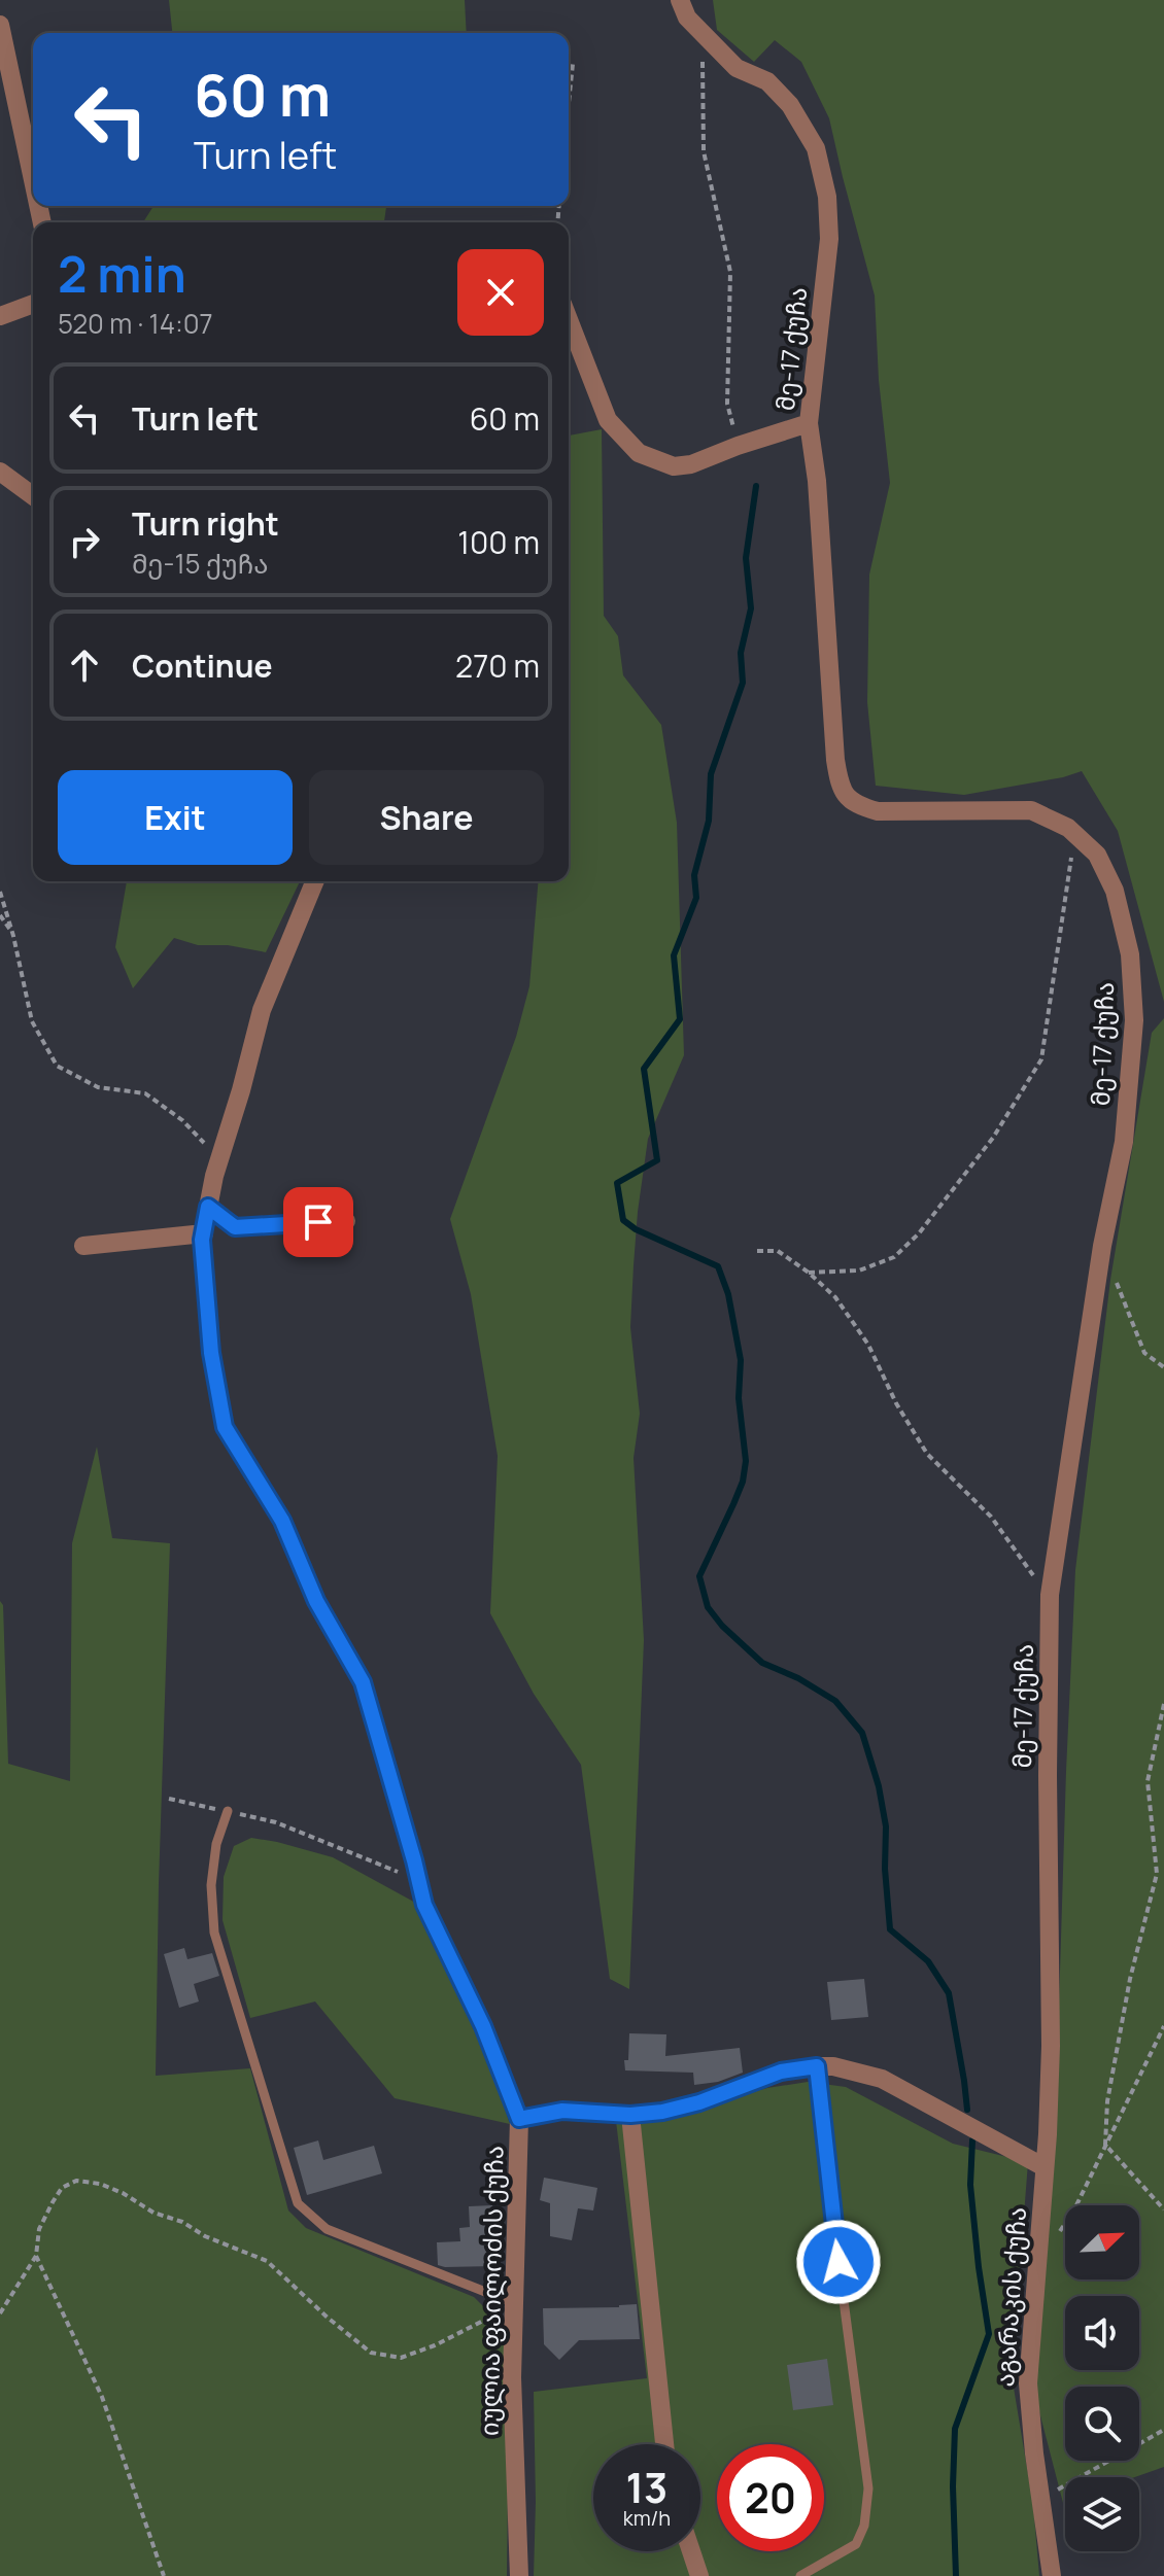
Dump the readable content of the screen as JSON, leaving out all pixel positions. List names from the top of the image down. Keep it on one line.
{"streets":{"street":["მე-17 ქუჩა","იულია ფაილოძის ქუჩა","აგარაკის ქუჩა"]},"crossings":[["მე-17 ქუჩა","იულია ფაილოძის ქუჩა"],["მე-17 ქუჩა","აგარაკის ქუჩა"],["იულია ფაილოძის ქუჩა","აგარაკის ქუჩა"]],"north":"top right","page":{"turn":["60 m","Turn left"],"heading":["2 min","520 m · 14:07"],"list":[{"name":"Turn left","value":"60 m"},{"name":"Turn right","note":"მე-15 ქუჩა","value":"100 m"},{"name":"Continue","value":"270 m"}],"buttons":["Exit","Share"],"speed":"13 km/h","limit":"20"}}
